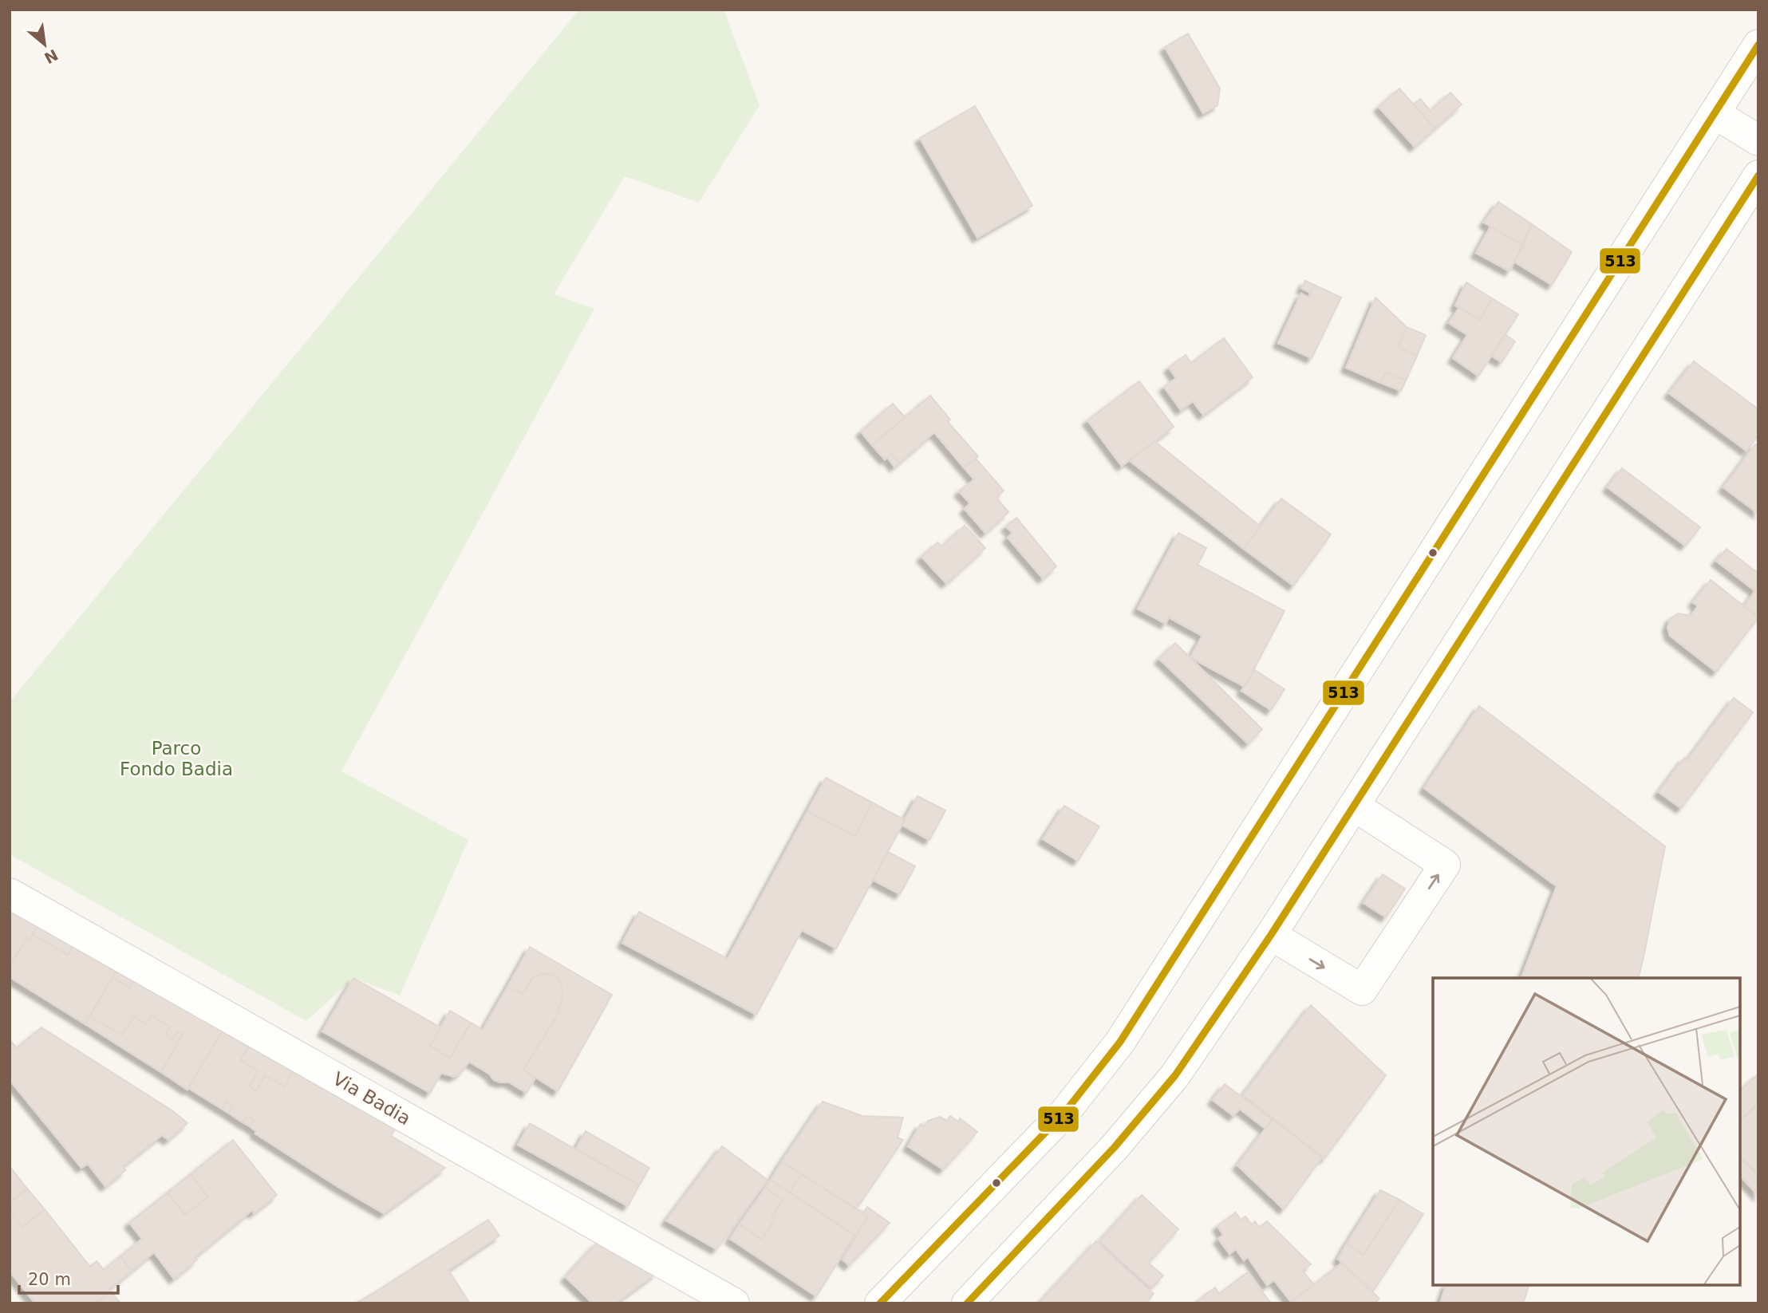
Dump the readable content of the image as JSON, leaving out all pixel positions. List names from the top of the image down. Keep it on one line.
{"streets":{"street":["Via Badia"]},"parks":["Parco Fondo Badia"],"lines":["transit line 513"],"scale_bar":"20 m","north":"bottom right"}
